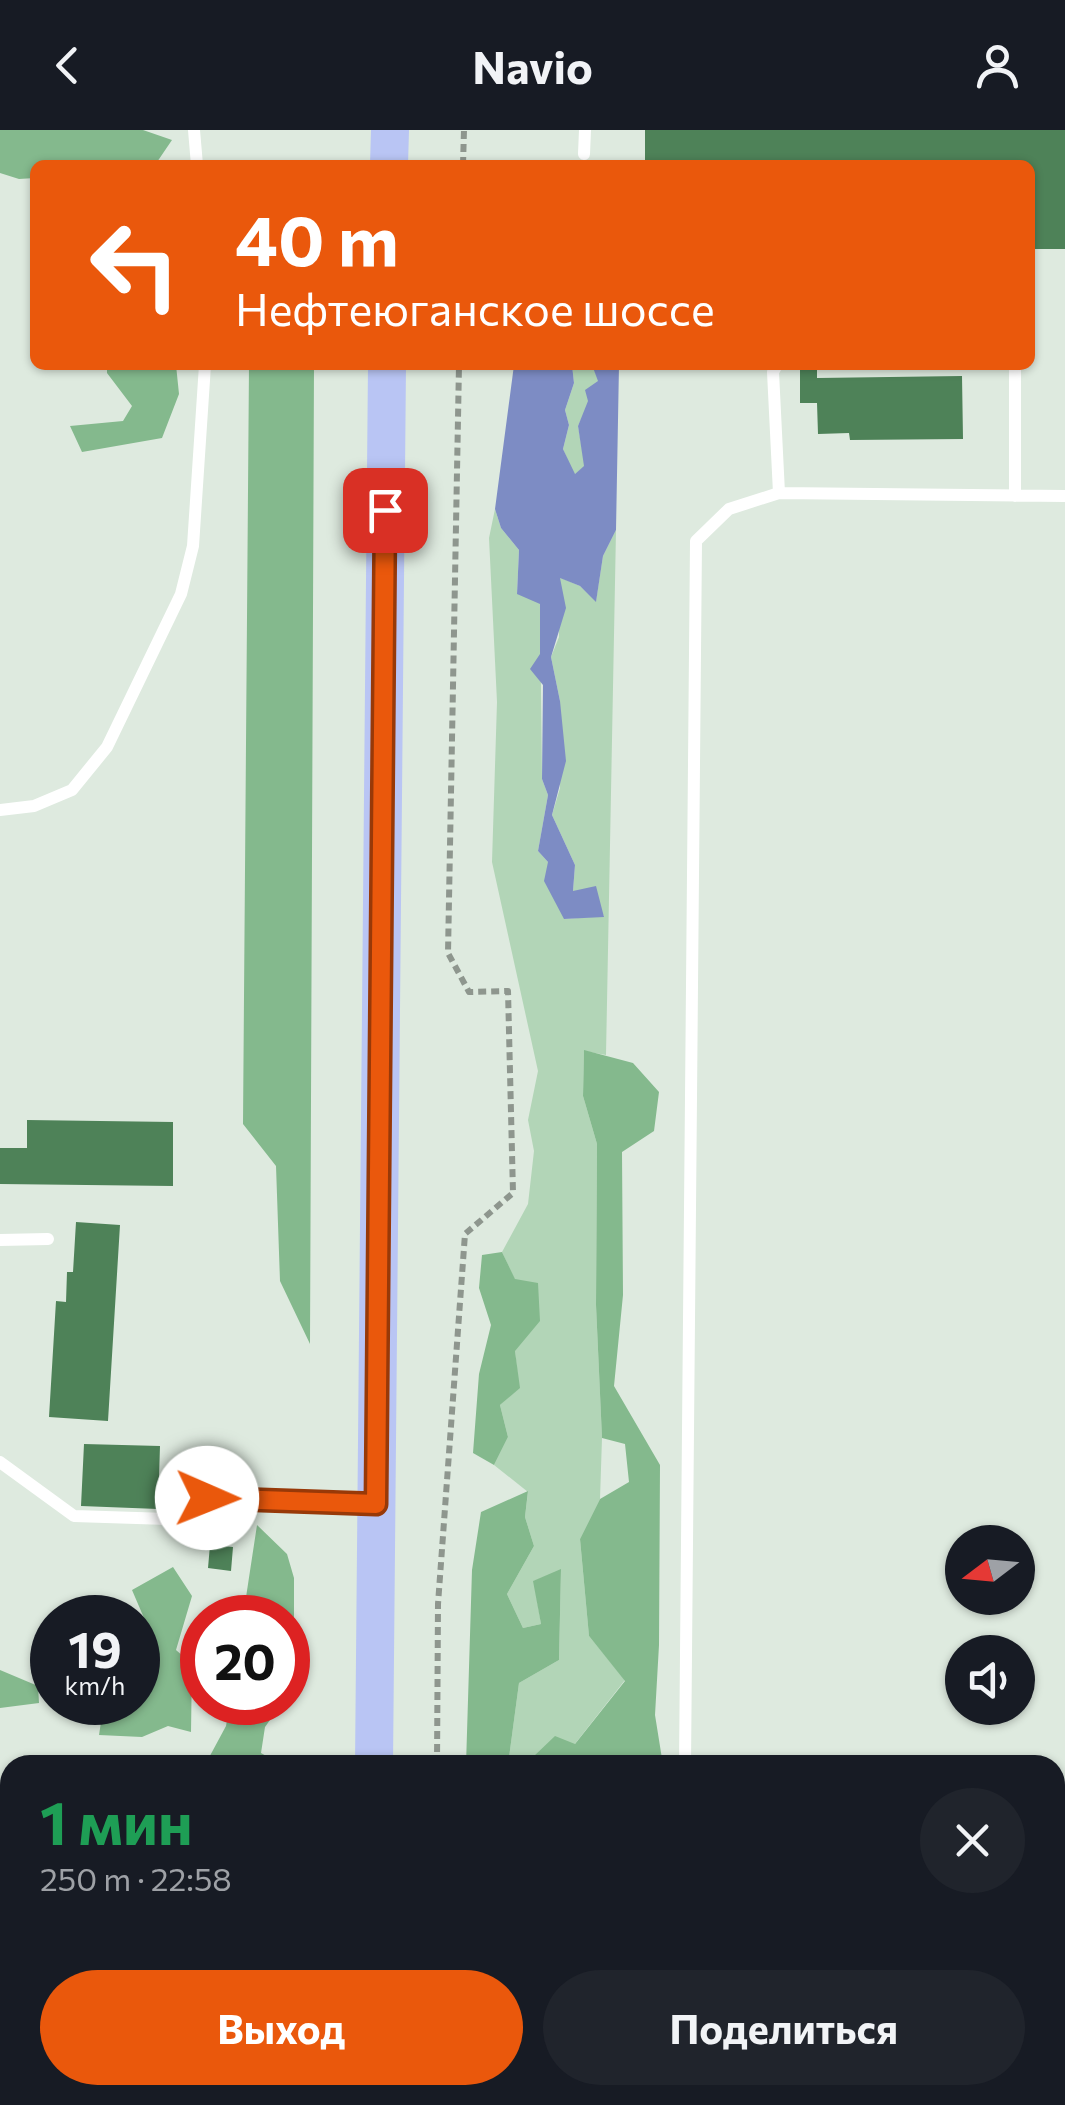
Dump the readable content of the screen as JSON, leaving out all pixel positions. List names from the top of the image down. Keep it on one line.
{"north":"left","page":{"header":"Navio","turn":["40 m","Нефтеюганское шоссе"],"speed":"19 km/h","limit":"20","heading":["1 мин","250 m · 22:58"],"buttons":["Выход","Поделиться"]}}
